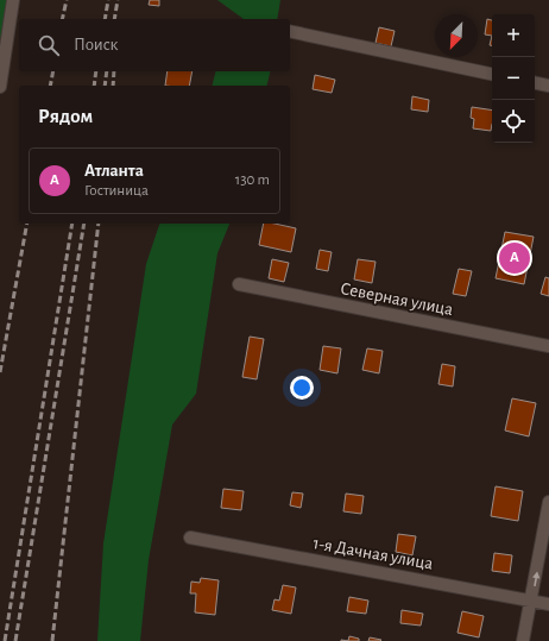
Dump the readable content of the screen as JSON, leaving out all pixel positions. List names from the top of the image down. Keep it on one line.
{"streets":{"street":["Северная улица","1-я Дачная улица"]},"north":"bottom left","page":{"map_buttons":["+","−"],"search":"Поиск","heading":"Рядом","list":[{"mark":"A","name":"Атланта","note":"Гостиница","value":"130 m"}],"pins":"A"}}
